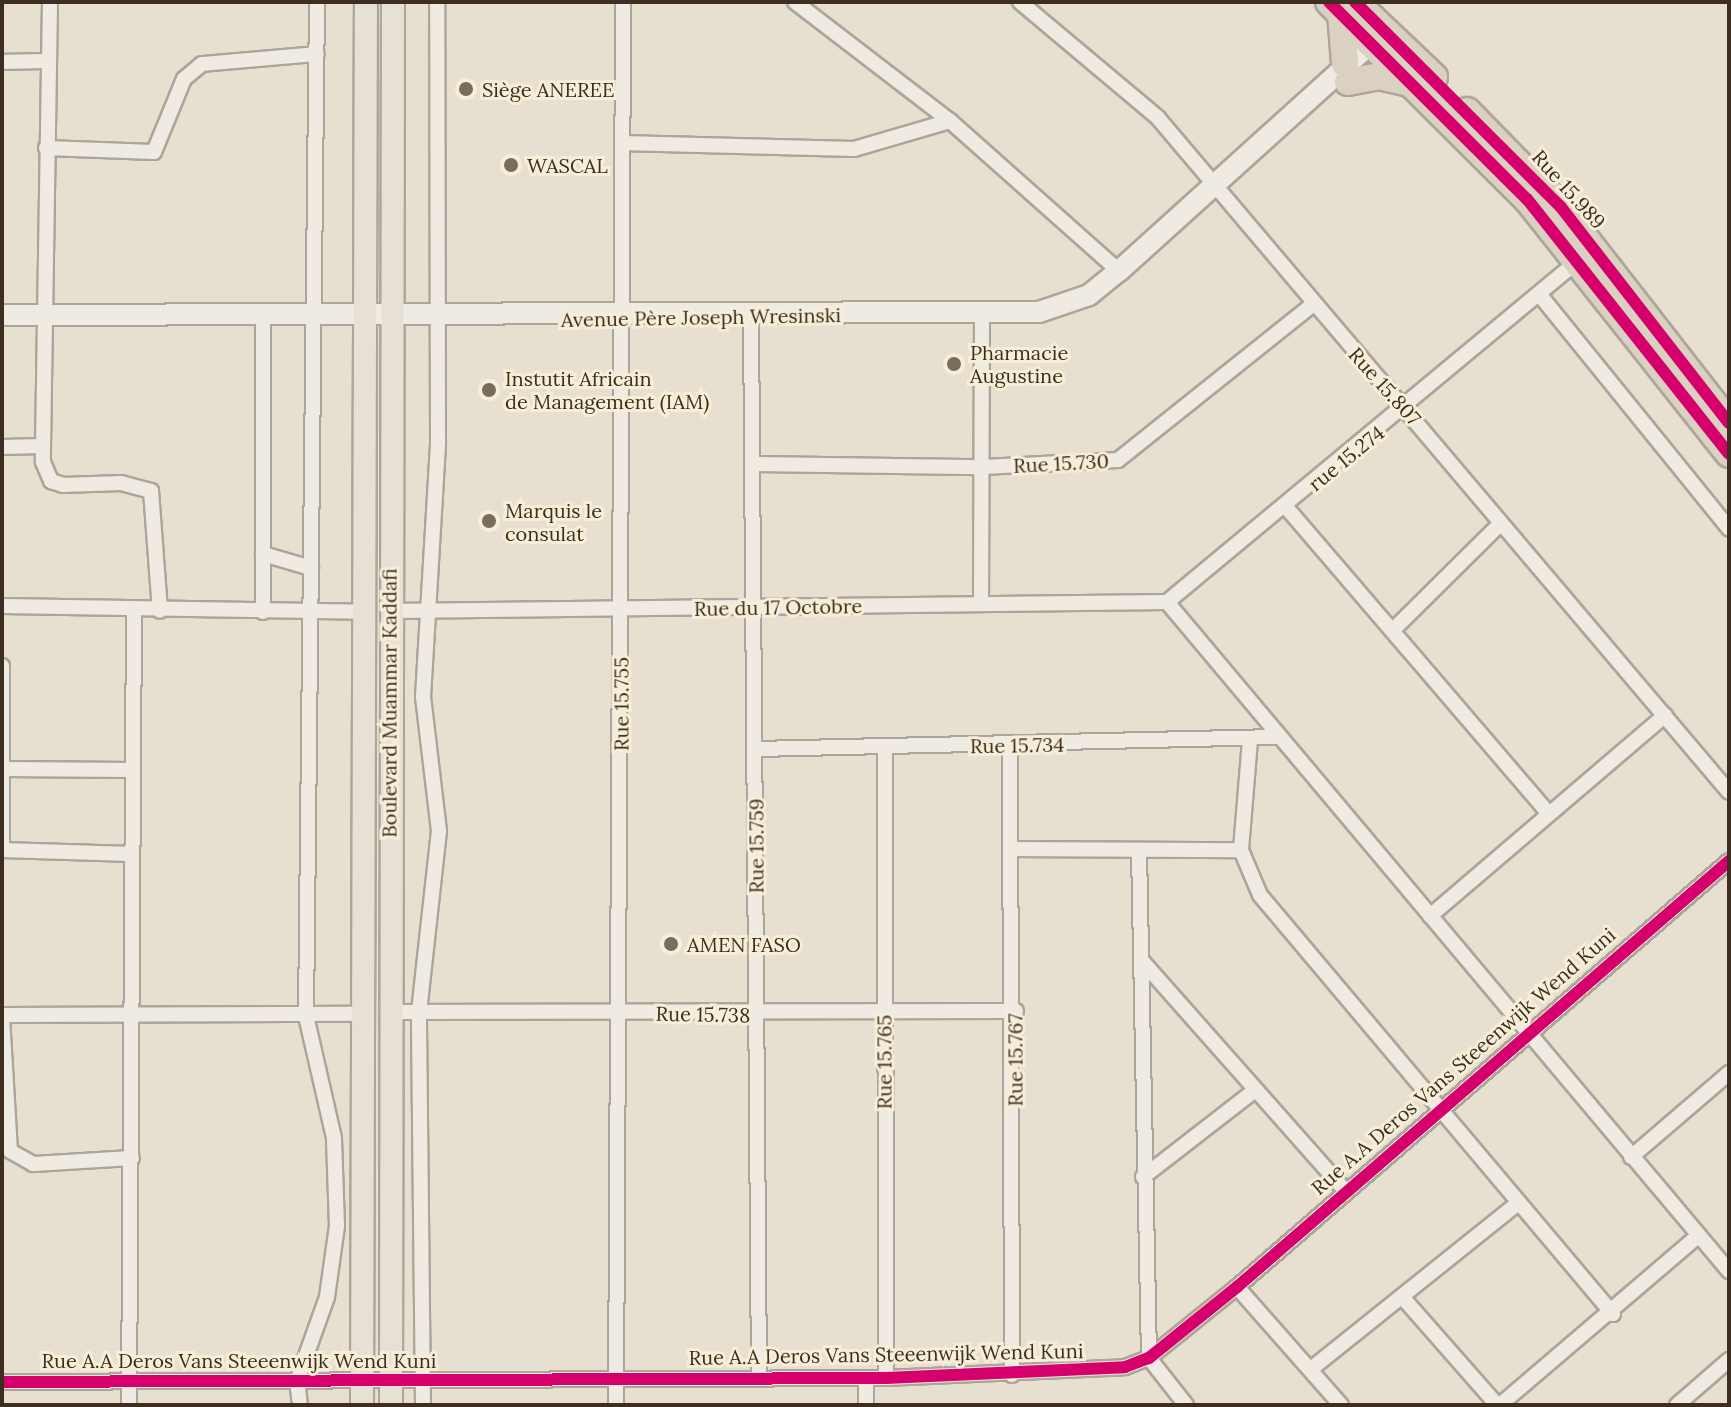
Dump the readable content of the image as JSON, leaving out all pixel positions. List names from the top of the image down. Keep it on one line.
{"streets":{"highway":["Rue 15.989"],"main road":["Boulevard Muammar Kaddafi"],"street":["Avenue Père Joseph Wresinski","Rue 15.807","rue 15.274","Rue 15.730","Rue du 17 Octobre","Rue 15.755","Rue 15.734","Rue 15.759","Rue 15.738","Rue 15.767","Rue A.A Deros Vans Steeenwijk Wend Kuni","Rue 15.765"]},"crossings":[["Rue 15.989","Avenue Père Joseph Wresinski"],["Rue 15.989","rue 15.274"],["Avenue Père Joseph Wresinski","Rue 15.807"],["Avenue Père Joseph Wresinski","Boulevard Muammar Kaddafi"],["Avenue Père Joseph Wresinski","Rue 15.755"],["Avenue Père Joseph Wresinski","Rue 15.759"],["Rue 15.807","rue 15.274"],["Rue 15.807","Rue 15.730"],["rue 15.274","Rue du 17 Octobre"],["Rue 15.730","Rue 15.759"],["Rue du 17 Octobre","Boulevard Muammar Kaddafi"],["Rue du 17 Octobre","Rue 15.755"],["Rue du 17 Octobre","Rue 15.759"],["Boulevard Muammar Kaddafi","Rue 15.738"],["Boulevard Muammar Kaddafi","Rue A.A Deros Vans Steeenwijk Wend Kuni"],["Rue 15.755","Rue 15.738"],["Rue 15.755","Rue A.A Deros Vans Steeenwijk Wend Kuni"],["Rue 15.734","Rue 15.759"],["Rue 15.734","Rue 15.767"],["Rue 15.734","Rue 15.765"],["Rue 15.759","Rue 15.738"],["Rue 15.759","Rue A.A Deros Vans Steeenwijk Wend Kuni"],["Rue 15.738","Rue 15.767"],["Rue 15.738","Rue 15.765"],["Rue 15.767","Rue A.A Deros Vans Steeenwijk Wend Kuni"],["Rue A.A Deros Vans Steeenwijk Wend Kuni","Rue 15.765"]],"places":["Siège ANEREE","WASCAL","Pharmacie Augustine","Instutit Africain de Management (IAM)","Marquis le consulat","AMEN FASO"]}
